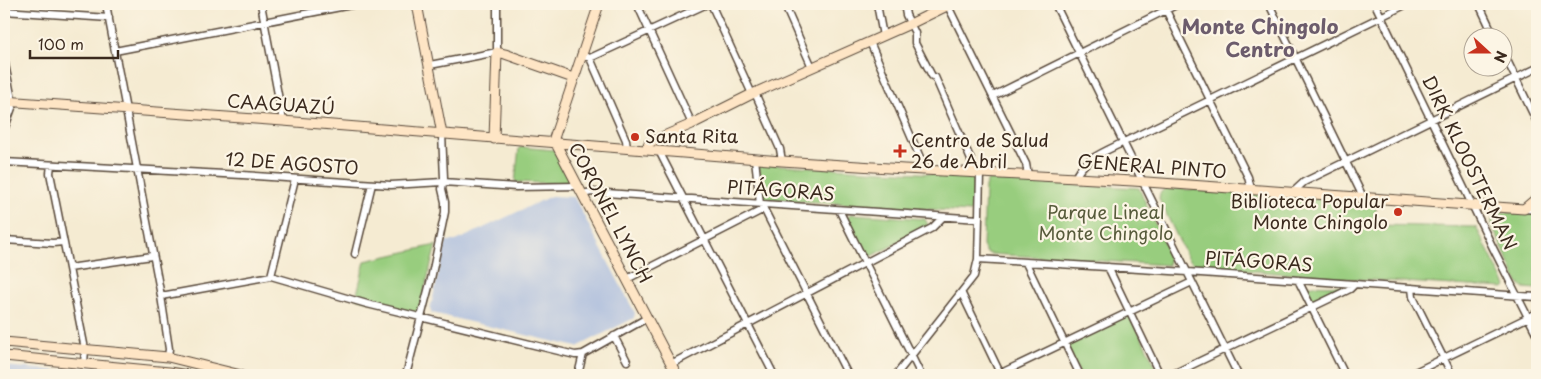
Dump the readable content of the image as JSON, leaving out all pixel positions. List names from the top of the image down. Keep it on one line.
{"streets":{"main road":["CAAGUAZÚ","GENERAL PINTO","CORONEL LYNCH"],"street":["DIRK KLOOSTERMAN","12 DE AGOSTO","PITÁGORAS"]},"crossings":[["CAAGUAZÚ","GENERAL PINTO"],["CAAGUAZÚ","CORONEL LYNCH"],["DIRK KLOOSTERMAN","GENERAL PINTO"],["DIRK KLOOSTERMAN","PITÁGORAS"],["12 DE AGOSTO","PITÁGORAS"],["12 DE AGOSTO","CORONEL LYNCH"],["GENERAL PINTO","CORONEL LYNCH"],["PITÁGORAS","CORONEL LYNCH"]],"districts":["Monte Chingolo Centro"],"parks":["Parque Lineal Monte Chingolo"],"places":{"other":["Santa Rita","Biblioteca Popular Monte Chingolo"],"health":["Centro de Salud 26 de Abril"]},"scale_bar":"100 m","north":"right"}
